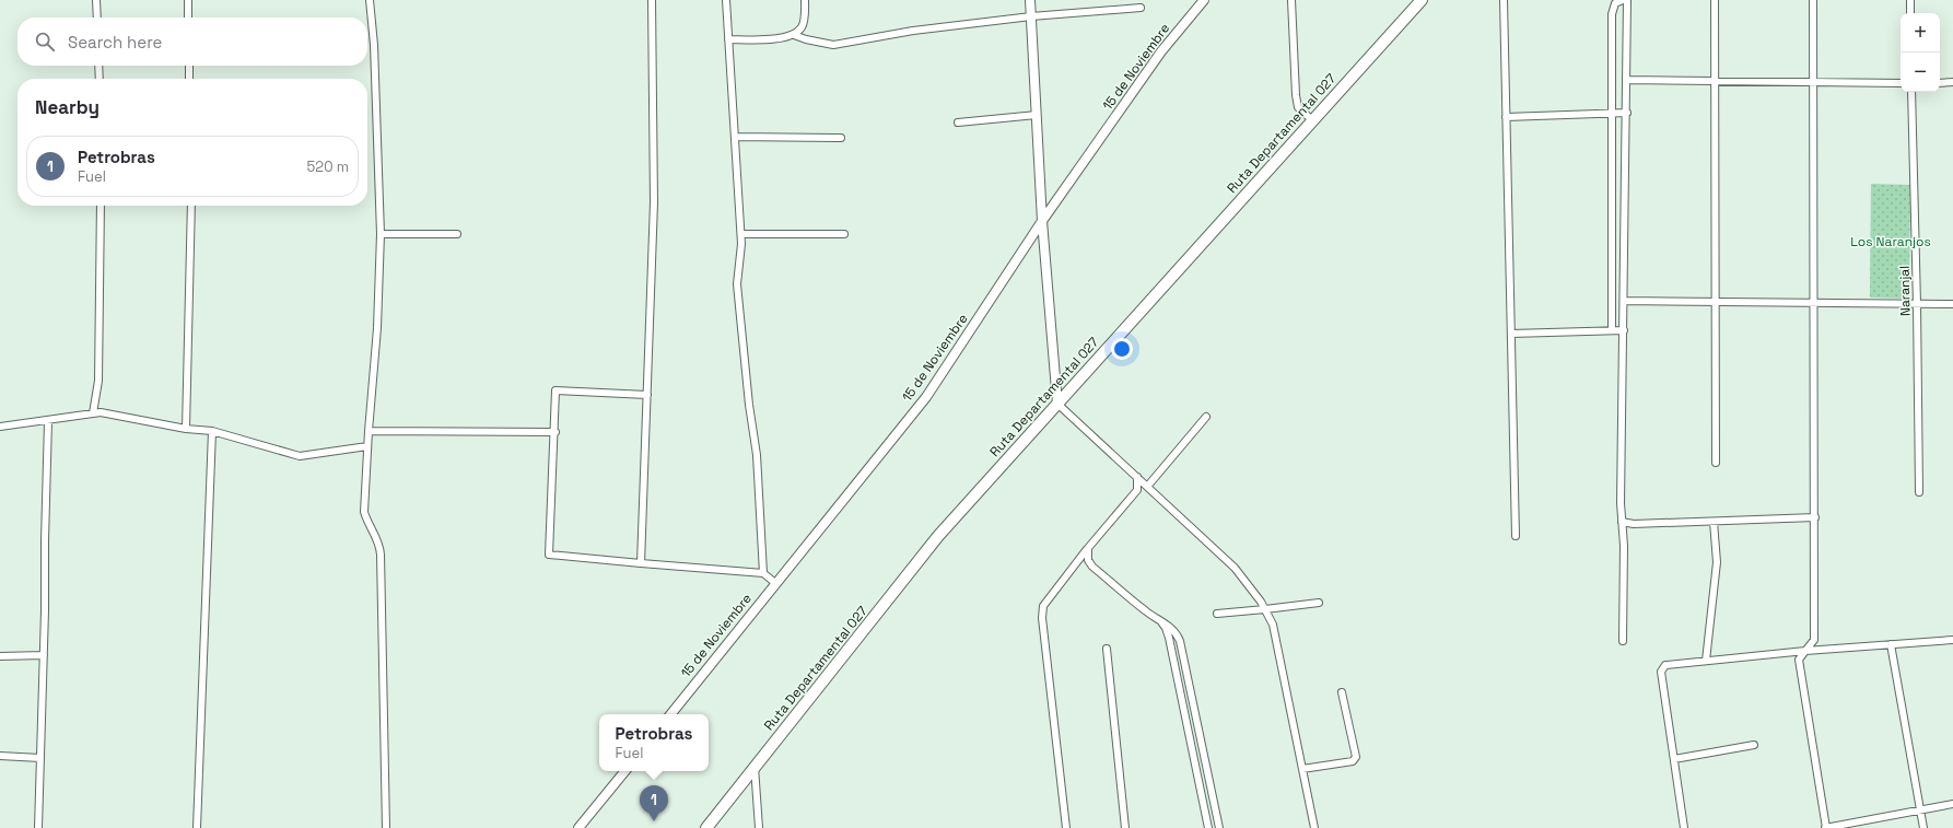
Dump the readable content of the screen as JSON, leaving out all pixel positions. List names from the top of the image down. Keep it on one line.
{"streets":{"main road":["Ruta Departamental 027"],"street":["15 de Noviembre","Naranjal"]},"parks":["Los Naranjos"],"page":{"map_buttons":["+","−"],"search":"Search here","heading":"Nearby","list":[{"mark":"1","name":"Petrobras","note":"Fuel","value":"520 m"}],"popup":["Petrobras","Fuel"],"pins":"1"}}
